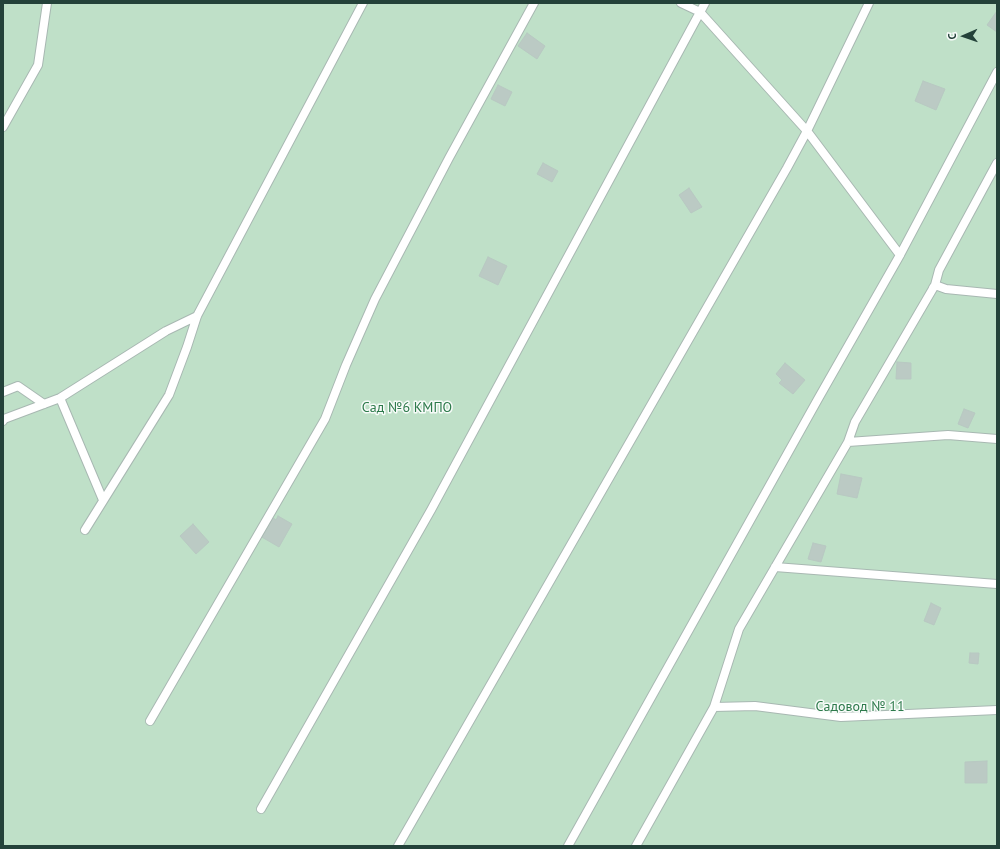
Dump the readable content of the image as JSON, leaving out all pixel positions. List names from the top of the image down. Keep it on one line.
{"parks":["Сад №6 КМПО","Садовод № 11"],"north":"left"}
